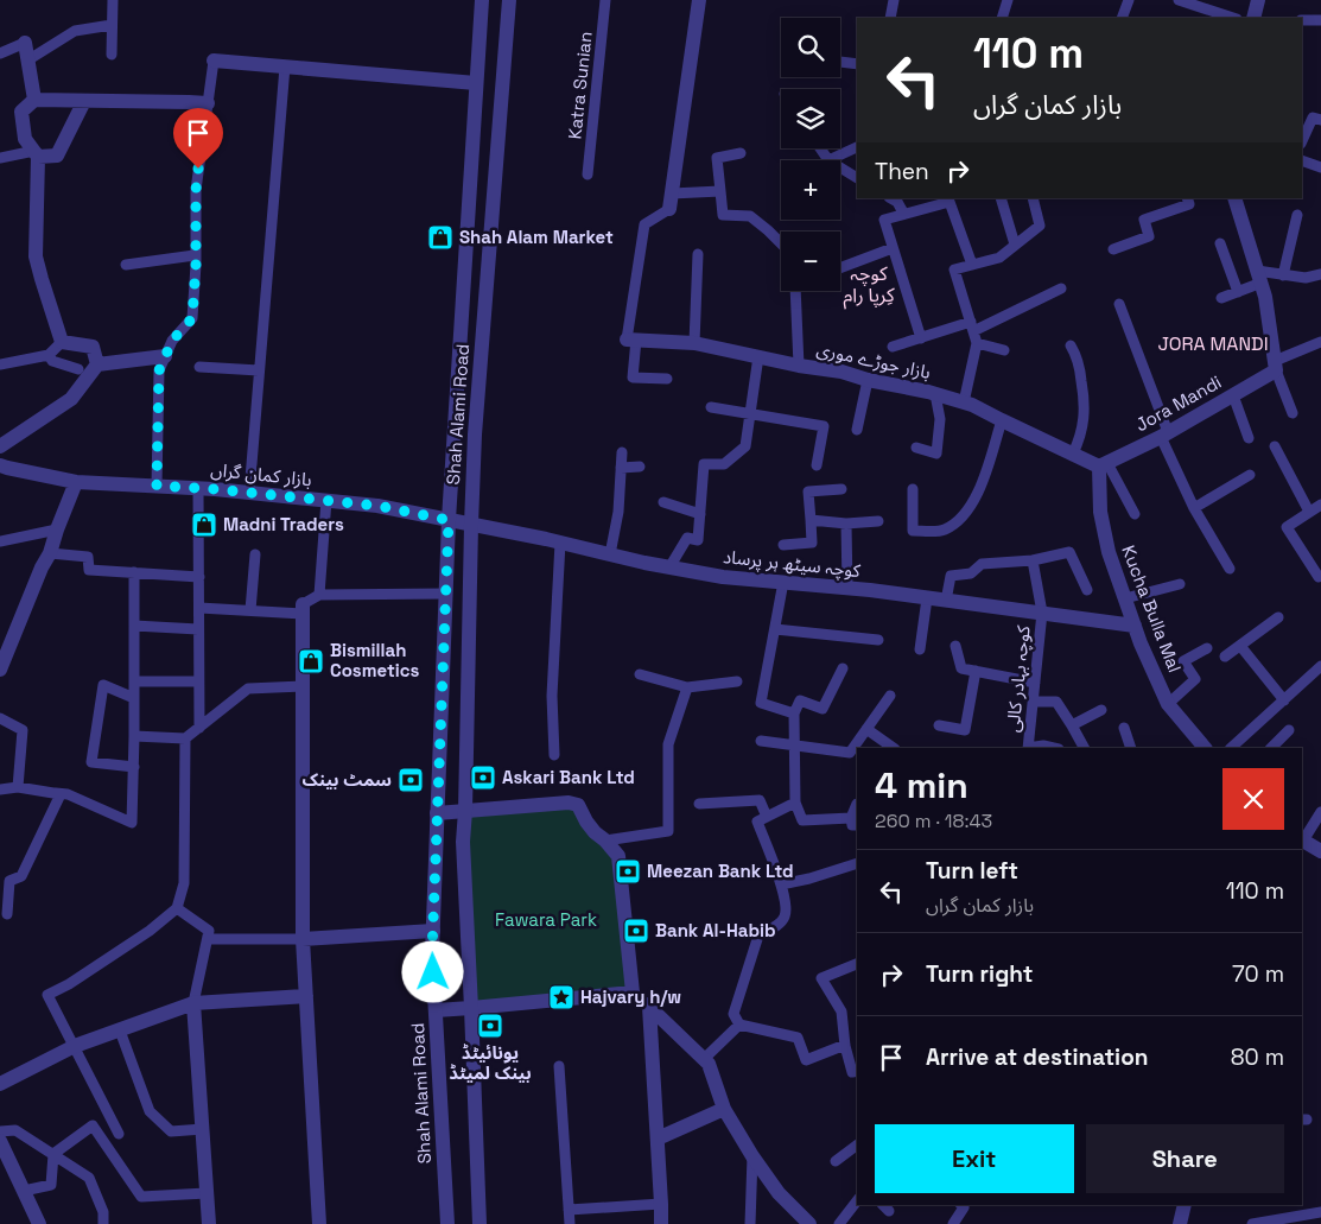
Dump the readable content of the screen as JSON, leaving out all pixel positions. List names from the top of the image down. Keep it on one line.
{"streets":{"street":["بازار جوڑے موری","Jora Mandi","Shah Alami Road","بازار کمان گراں","کوچہ سیٹھ ہر پرساد","Kucha Bulla Mal"],"lane":["Katra Sunian","کوچہ بہادر کالی"]},"crossings":[["بازار جوڑے موری","Jora Mandi"],["بازار جوڑے موری","Kucha Bulla Mal"],["Jora Mandi","Kucha Bulla Mal"],["Shah Alami Road","بازار کمان گراں"],["Shah Alami Road","کوچہ سیٹھ ہر پرساد"],["بازار کمان گراں","کوچہ سیٹھ ہر پرساد"],["کوچہ سیٹھ ہر پرساد","Kucha Bulla Mal"],["کوچہ سیٹھ ہر پرساد","کوچہ بہادر کالی"]],"districts":["کوچہ کِرپا رام","JORA MANDI"],"parks":["Fawara Park"],"places":{"shop":["Shah Alam Market","Madni Traders","Bismillah Cosmetics"],"bank":["Askari Bank Ltd","سمٹ بینک","Meezan Bank Ltd","Bank Al-Habib","یونائیٹڈ بینک لمیٹڈ"],"place":["Hajvary h/w"]},"page":{"map_buttons":["+","−"],"turn":["110 m","بازار کمان گراں"],"then":"Then","heading":["4 min","260 m · 18:43"],"list":[{"name":"Turn left","note":"بازار کمان گراں","value":"110 m"},{"name":"Turn right","value":"70 m"},{"name":"Arrive at destination","value":"80 m"}],"buttons":["Exit","Share"]}}
